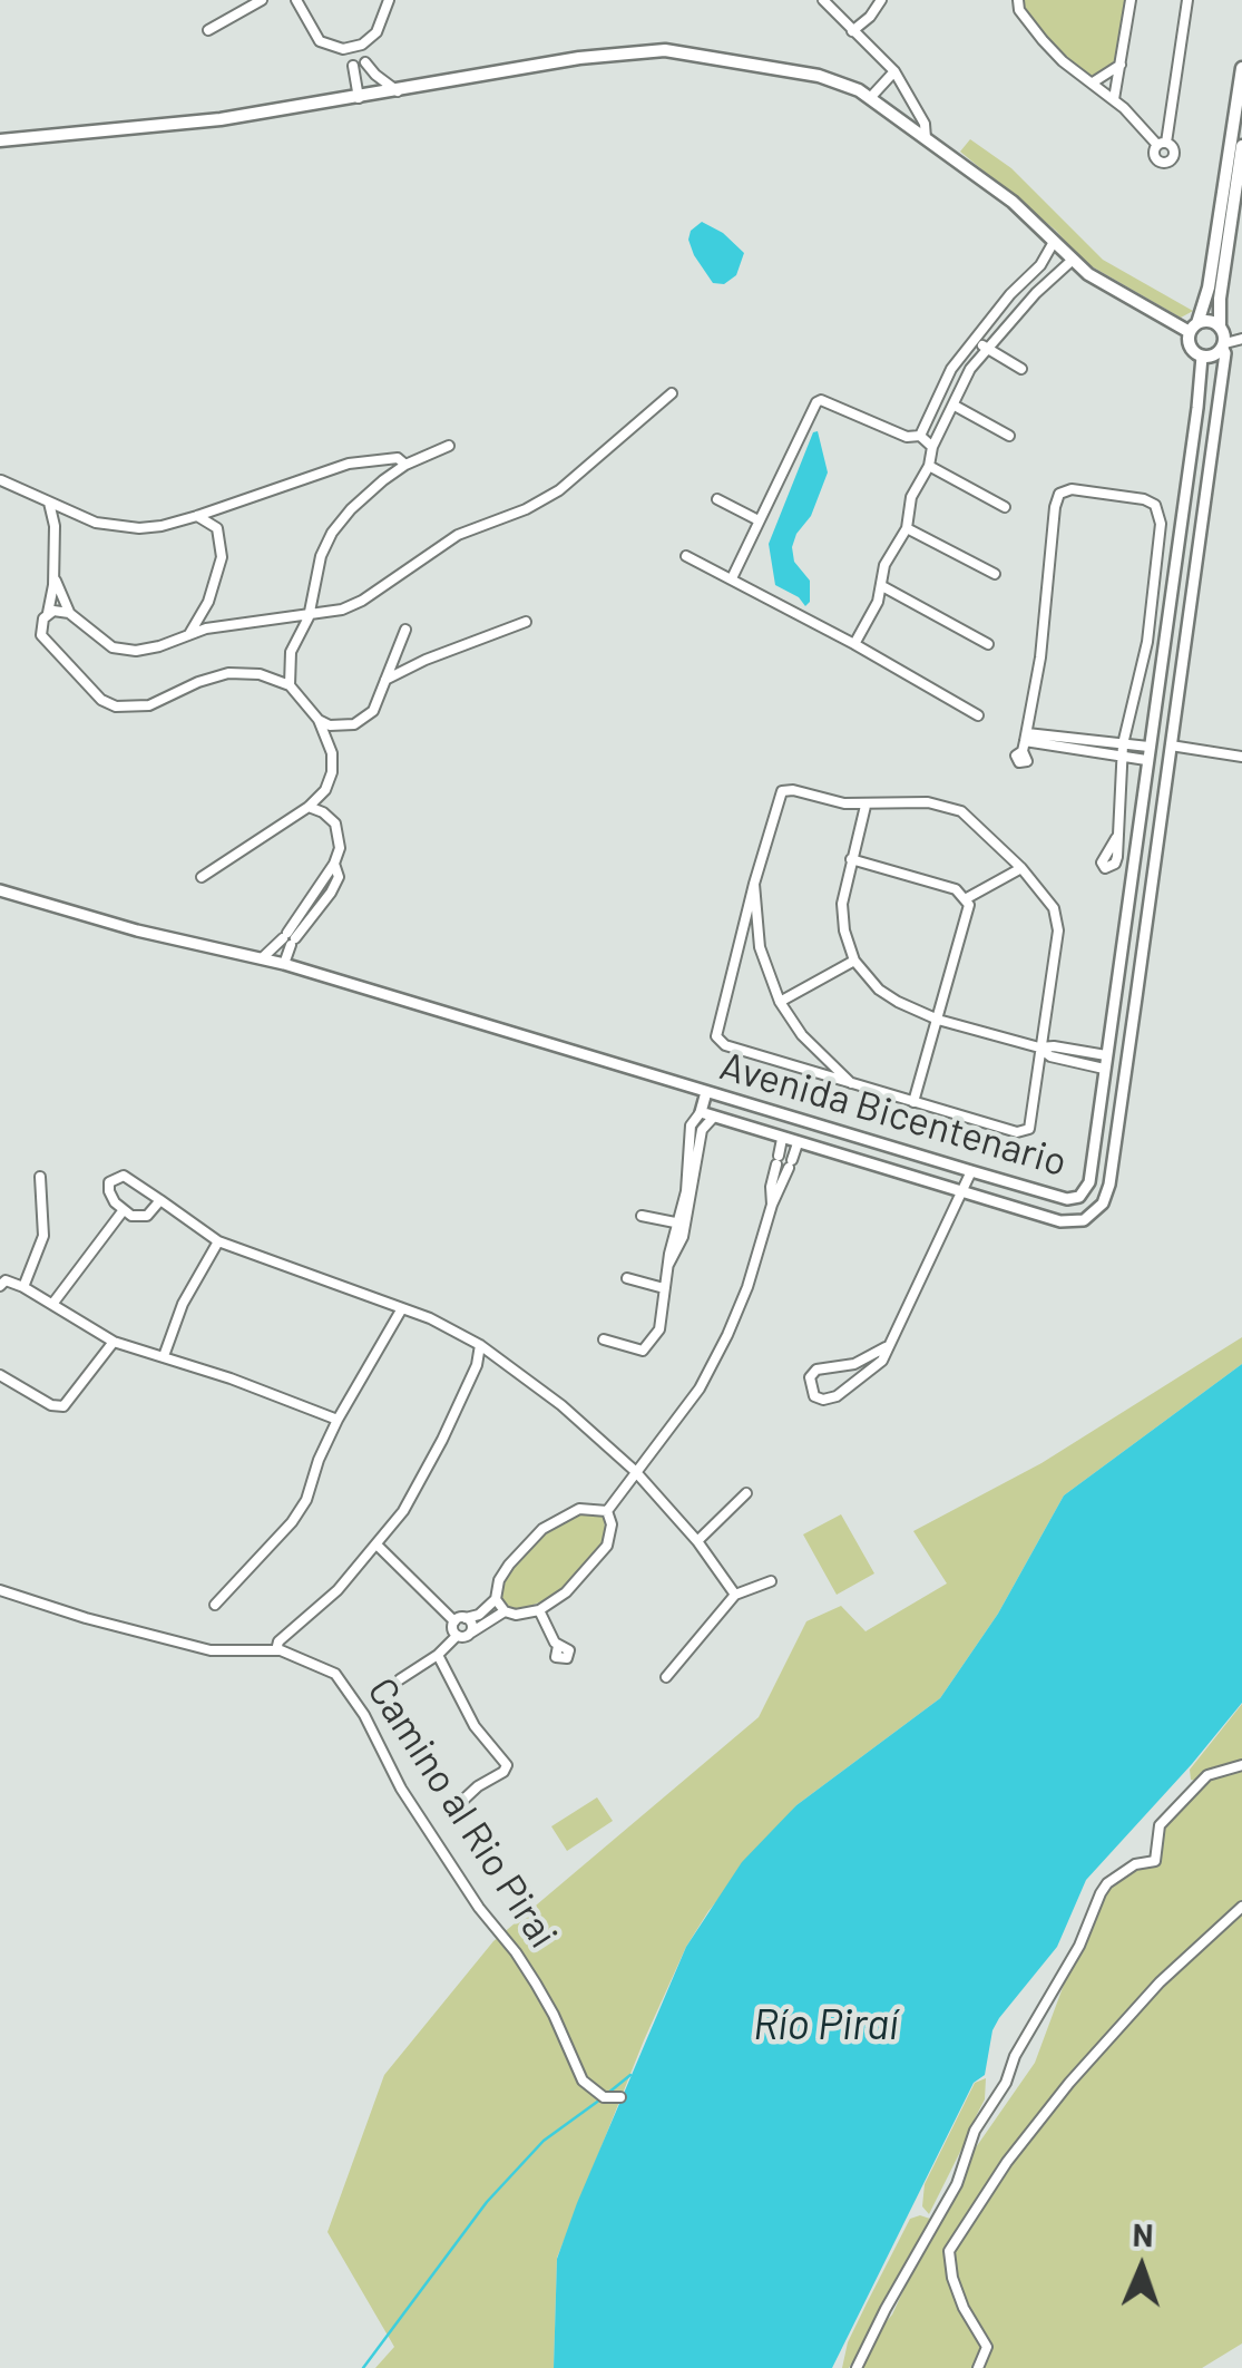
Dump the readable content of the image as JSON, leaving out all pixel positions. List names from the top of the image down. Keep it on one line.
{"streets":{"street":["Avenida Bicentenario","Camino al Rio Pirai"]},"water":["Río Piraí"],"north":"top"}
